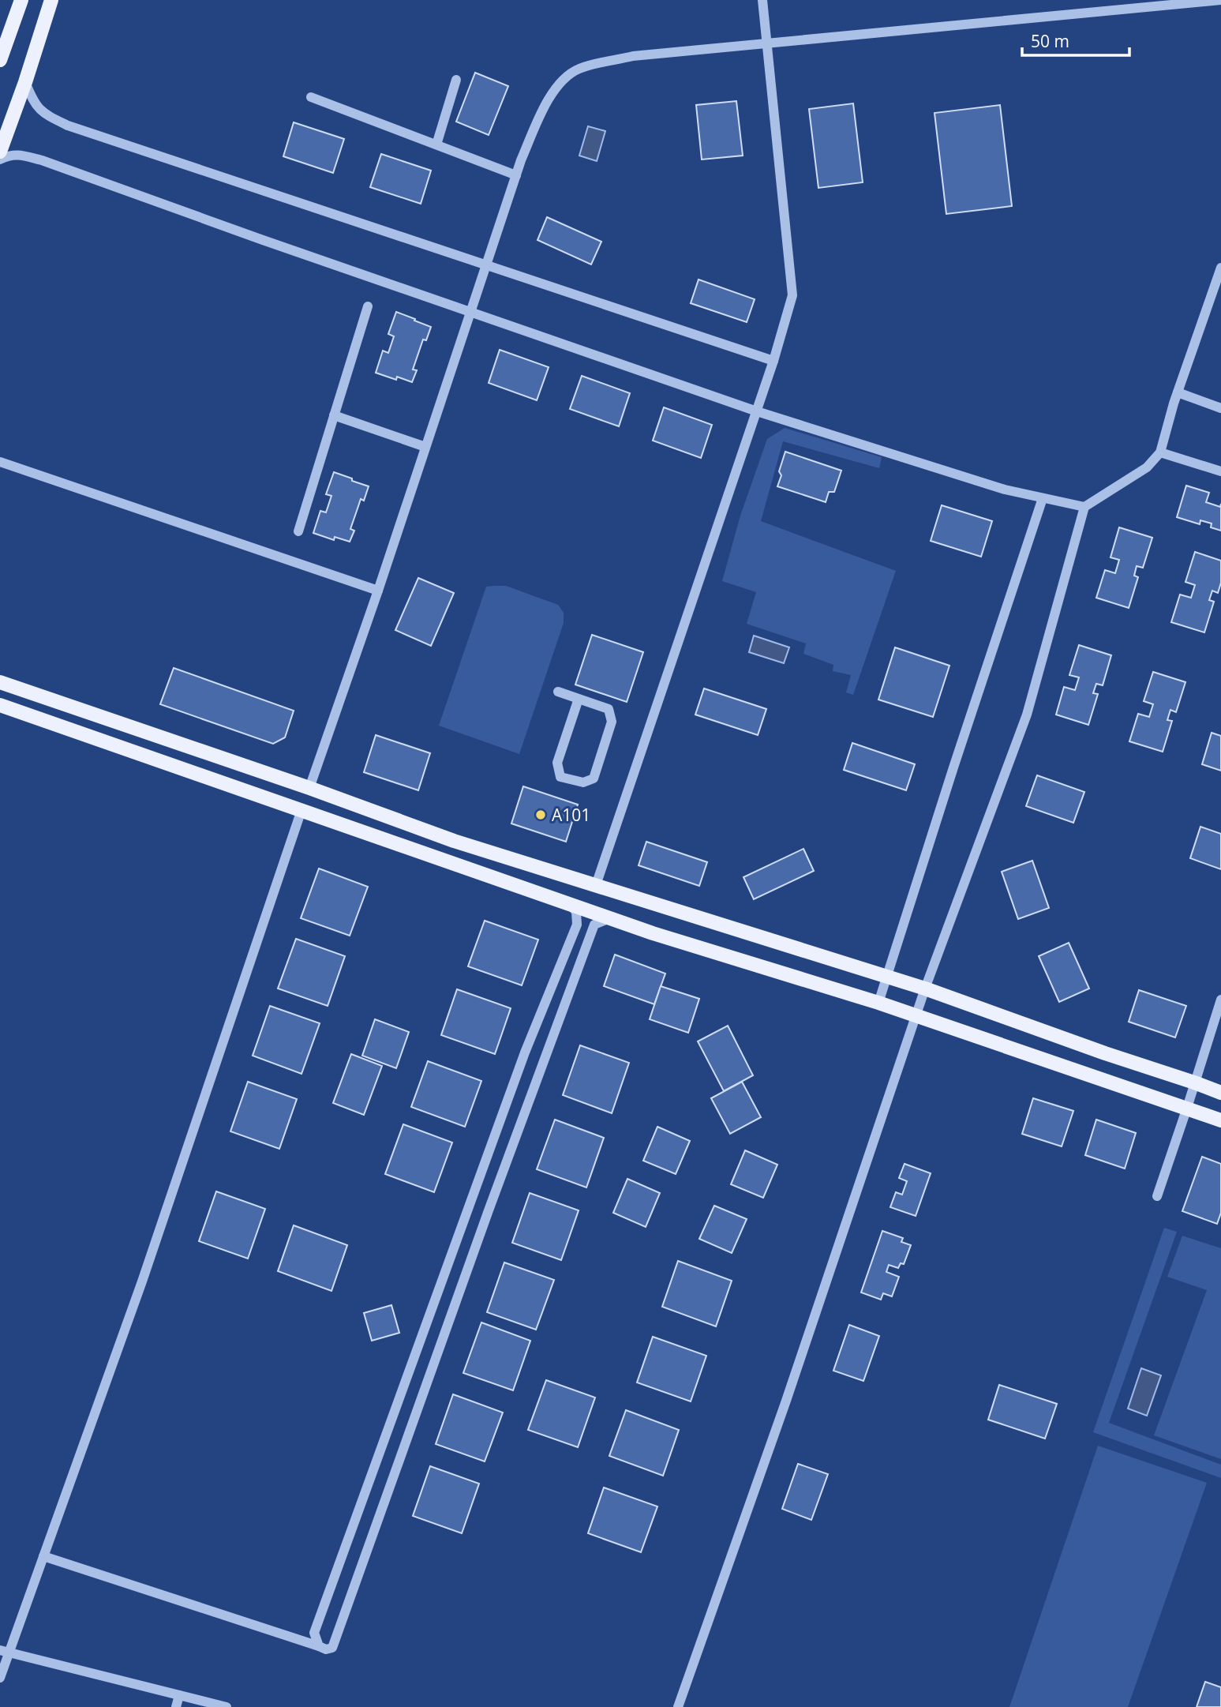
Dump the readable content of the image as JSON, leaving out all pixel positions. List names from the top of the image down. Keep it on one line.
{"places":["A101"],"scale_bar":"50 m"}
